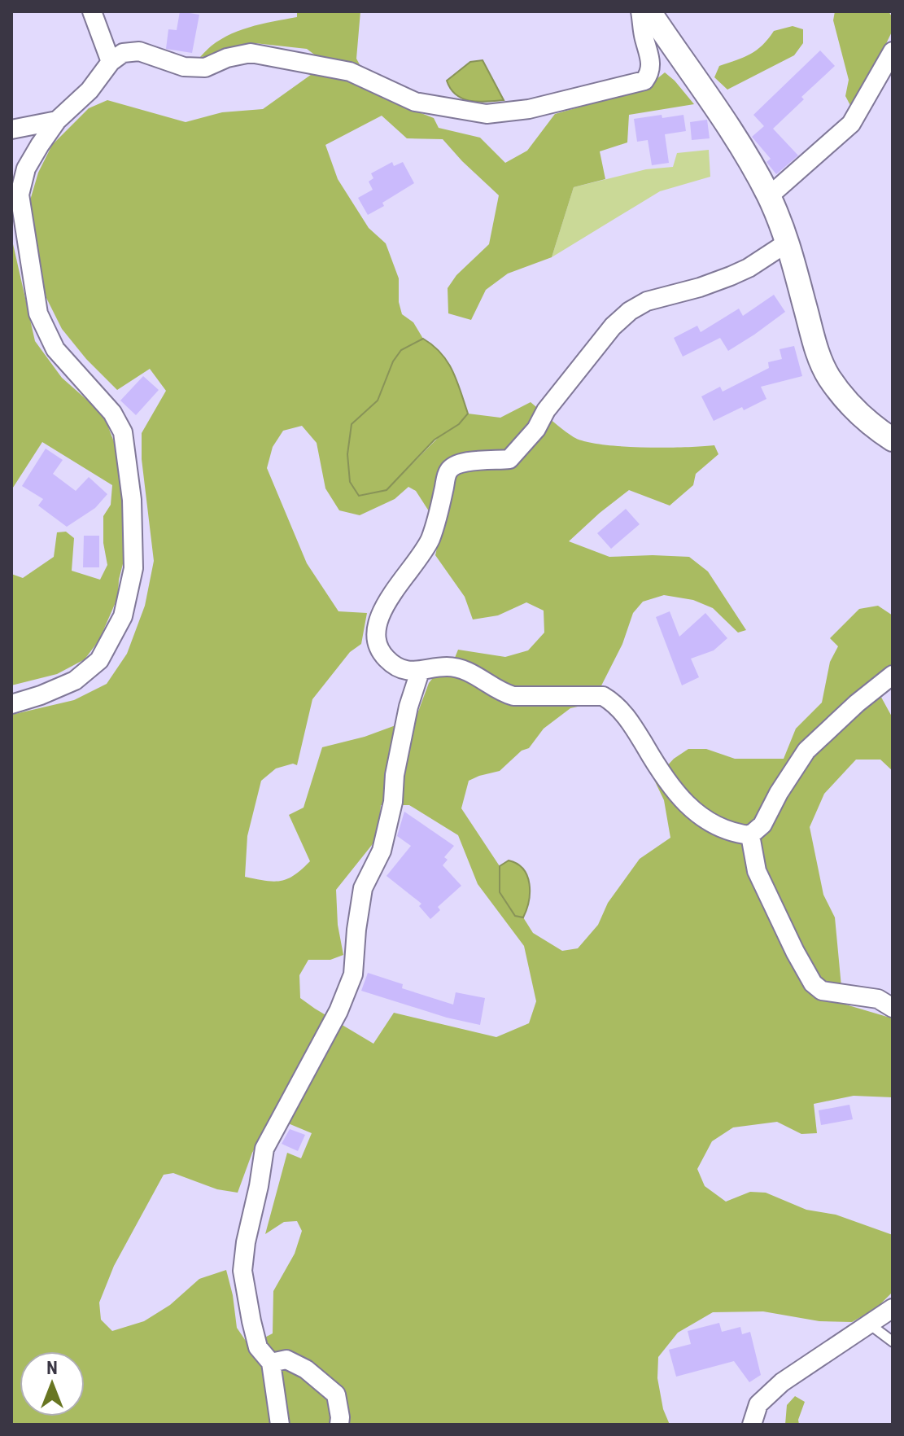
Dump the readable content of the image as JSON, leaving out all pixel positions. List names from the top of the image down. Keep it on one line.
{"north":"top"}
